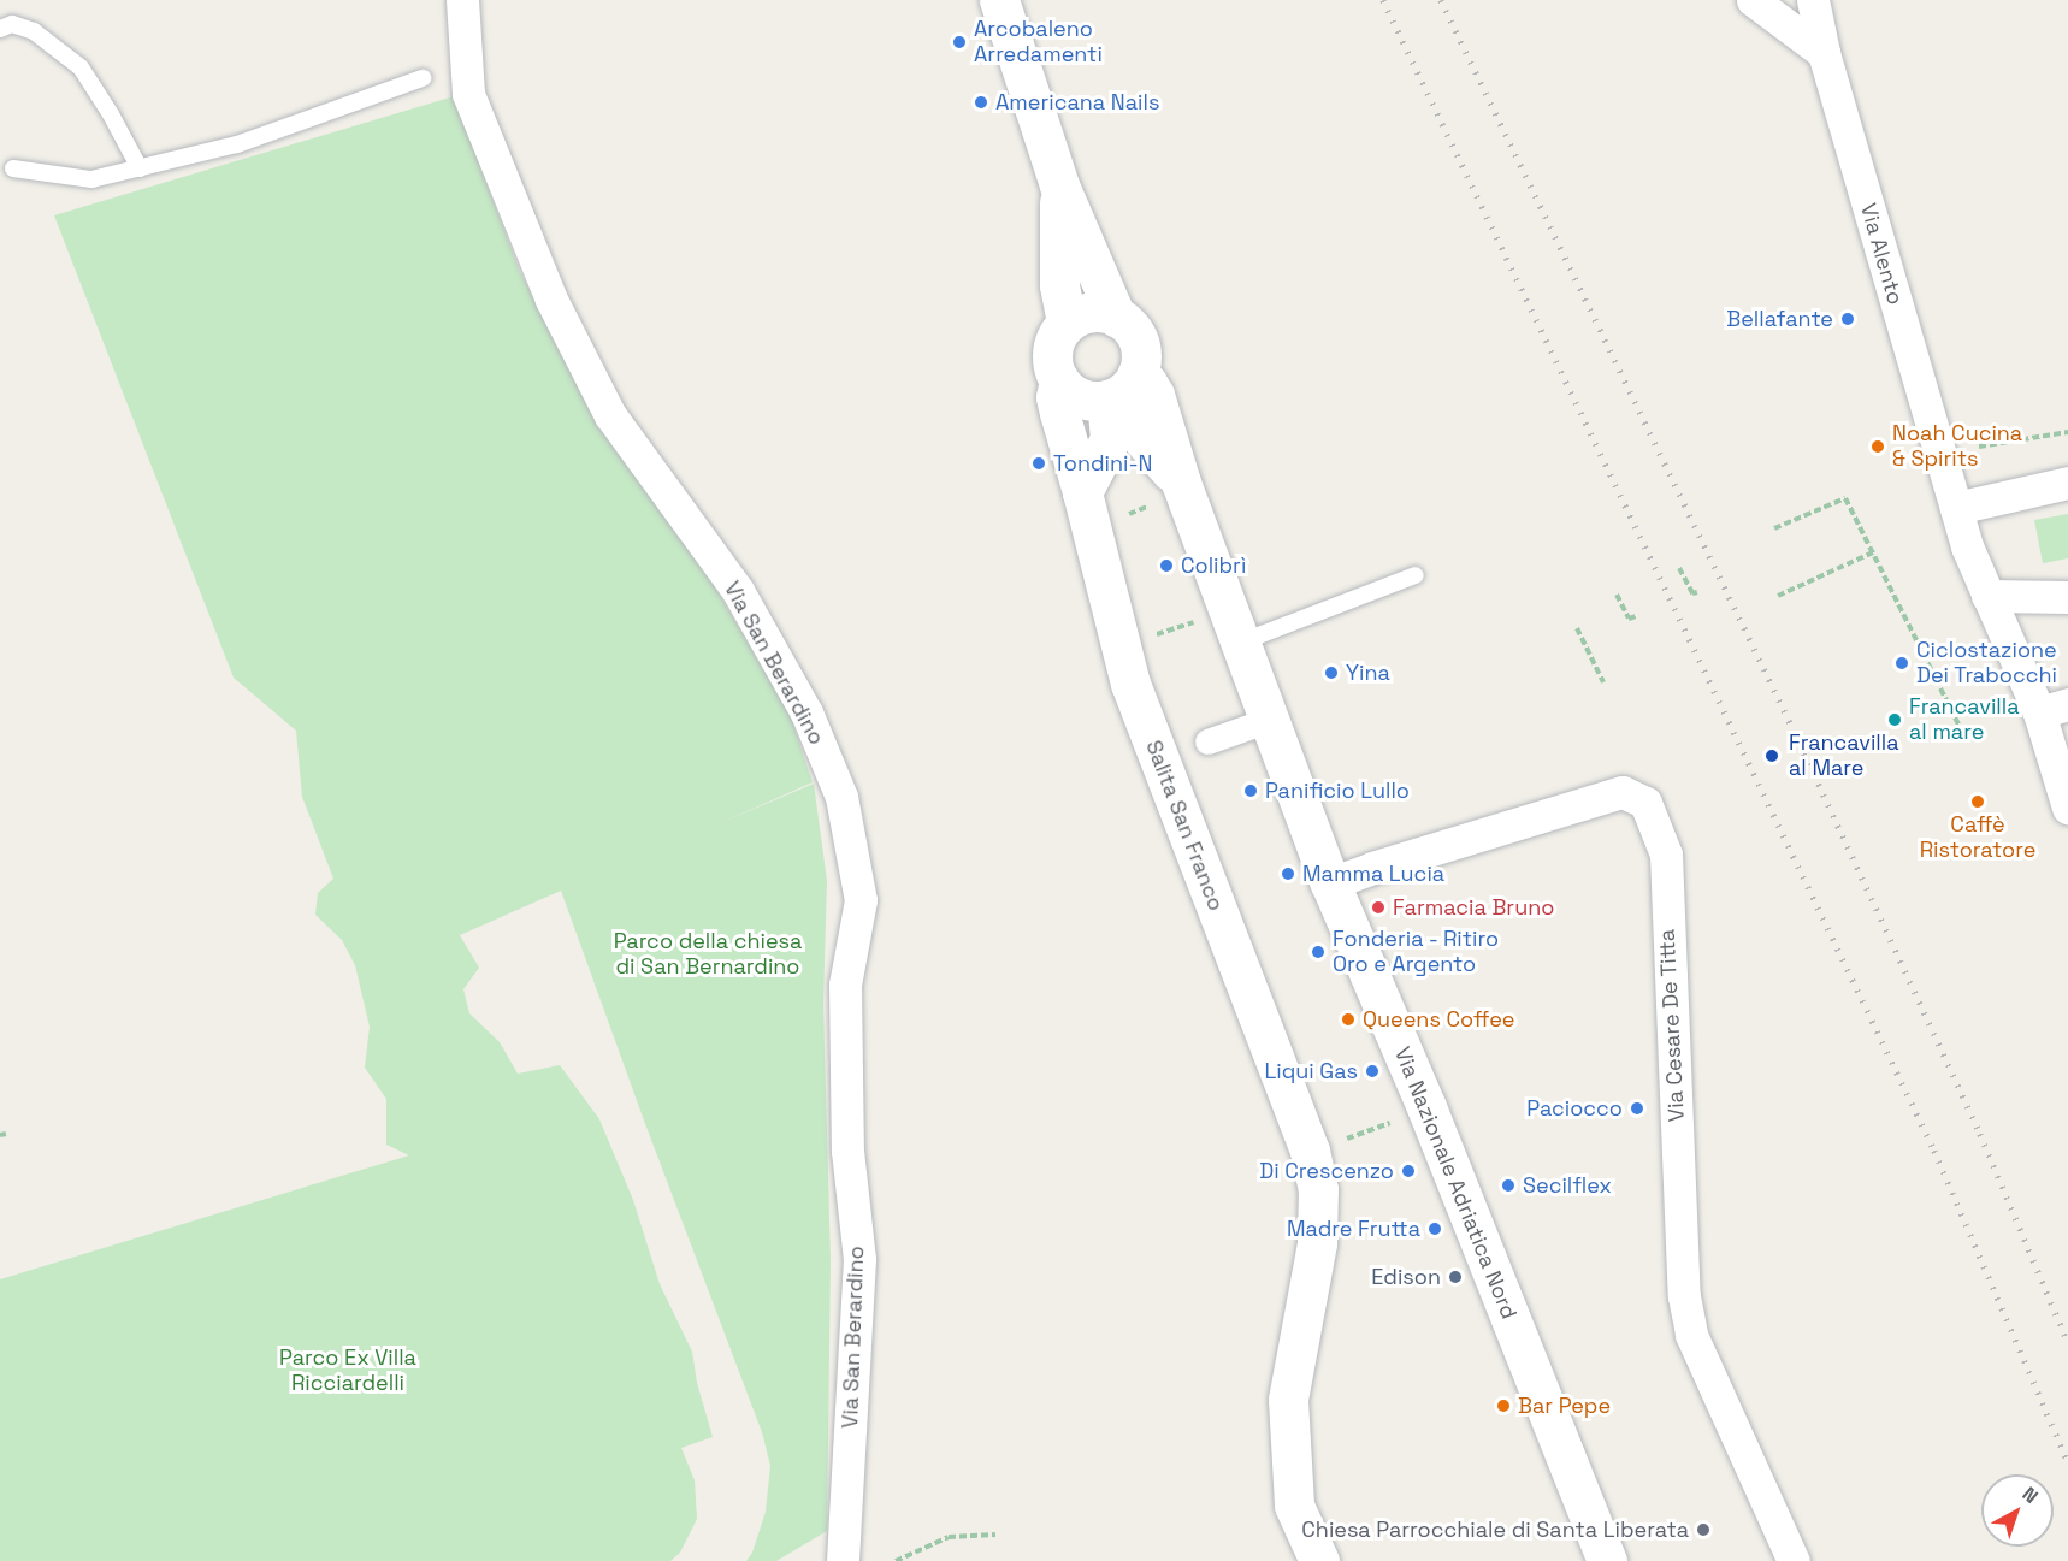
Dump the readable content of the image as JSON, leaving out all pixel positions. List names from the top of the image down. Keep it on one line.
{"streets":{"main road":["Salita San Franco","Via Nazionale Adriatica Nord"],"street":["Via Alento","Via San Berardino","Via Cesare De Titta"]},"crossings":[["Salita San Franco","Via Nazionale Adriatica Nord"],["Via Cesare De Titta","Via Nazionale Adriatica Nord"]],"parks":["Parco della chiesa di San Bernardino","Parco Ex Villa Ricciardelli"],"places":["Arcobaleno Arredamenti","Americana Nails","Bellafante","Noah Cucina & Spirits","Tondini-N","Colibrì","Ciclostazione Dei Trabocchi","Yina","Francavilla al mare","Francavilla al Mare","Panificio Lullo","Caffè Ristoratore","Mamma Lucia","Farmacia Bruno","Fonderia - Ritiro Oro e Argento","Queens Coffee","Liqui Gas","Paciocco","Di Crescenzo","Secilflex","Madre Frutta","Edison","Bar Pepe","Chiesa Parrocchiale di Santa Liberata"],"north":"top right"}
